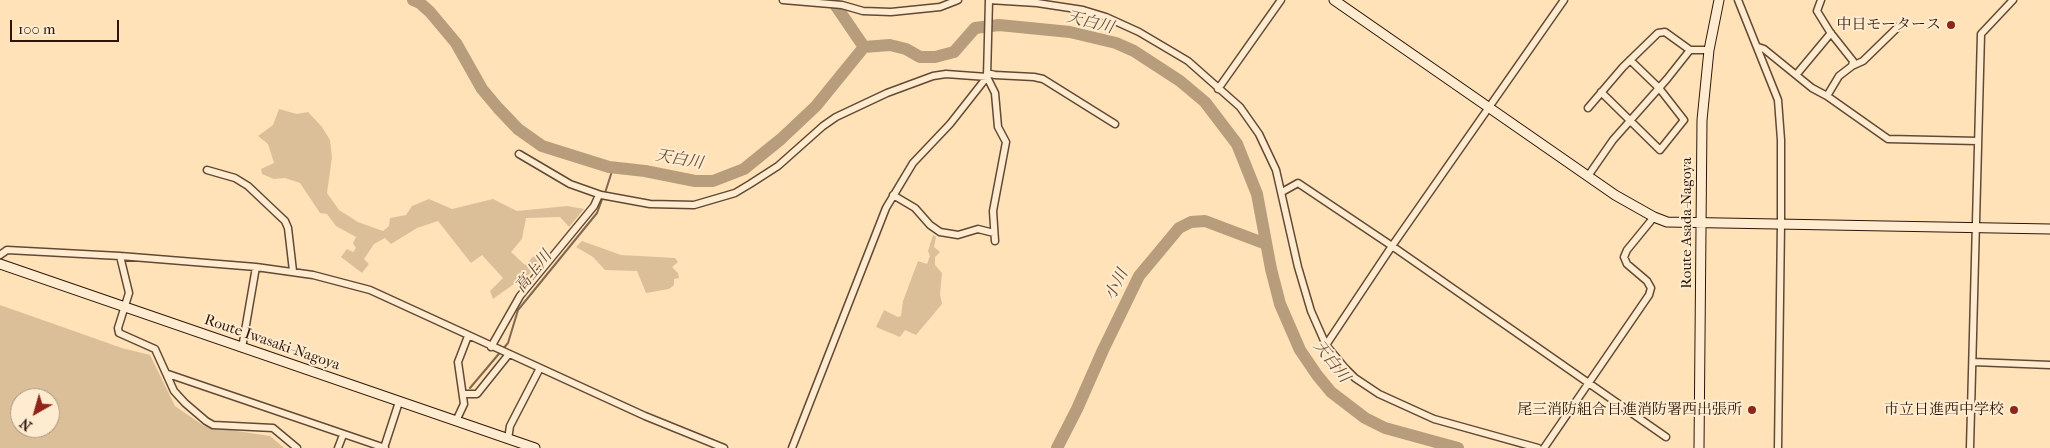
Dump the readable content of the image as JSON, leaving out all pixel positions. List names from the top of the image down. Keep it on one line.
{"streets":{"main road":["Route Asada-Nagoya","Route Iwasaki-Nagoya"]},"water":["天白川","高上川","小川"],"places":["中日モータース","尾三消防組合日進消防署西出張所","市立日進西中学校"],"scale_bar":"100 m","north":"bottom left"}
